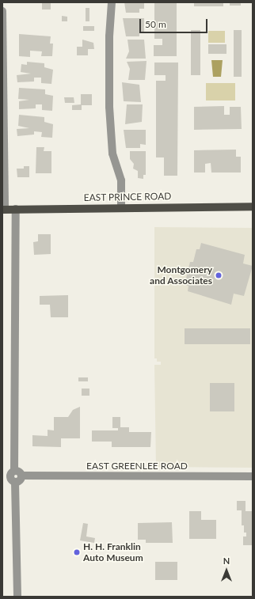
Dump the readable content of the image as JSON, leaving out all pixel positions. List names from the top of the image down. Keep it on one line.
{"streets":{"main road":["EAST PRINCE ROAD"],"street":["EAST GREENLEE ROAD"]},"places":["Montgomery and Associates","H. H. Franklin Auto Museum"],"scale_bar":"50 m","north":"top"}
